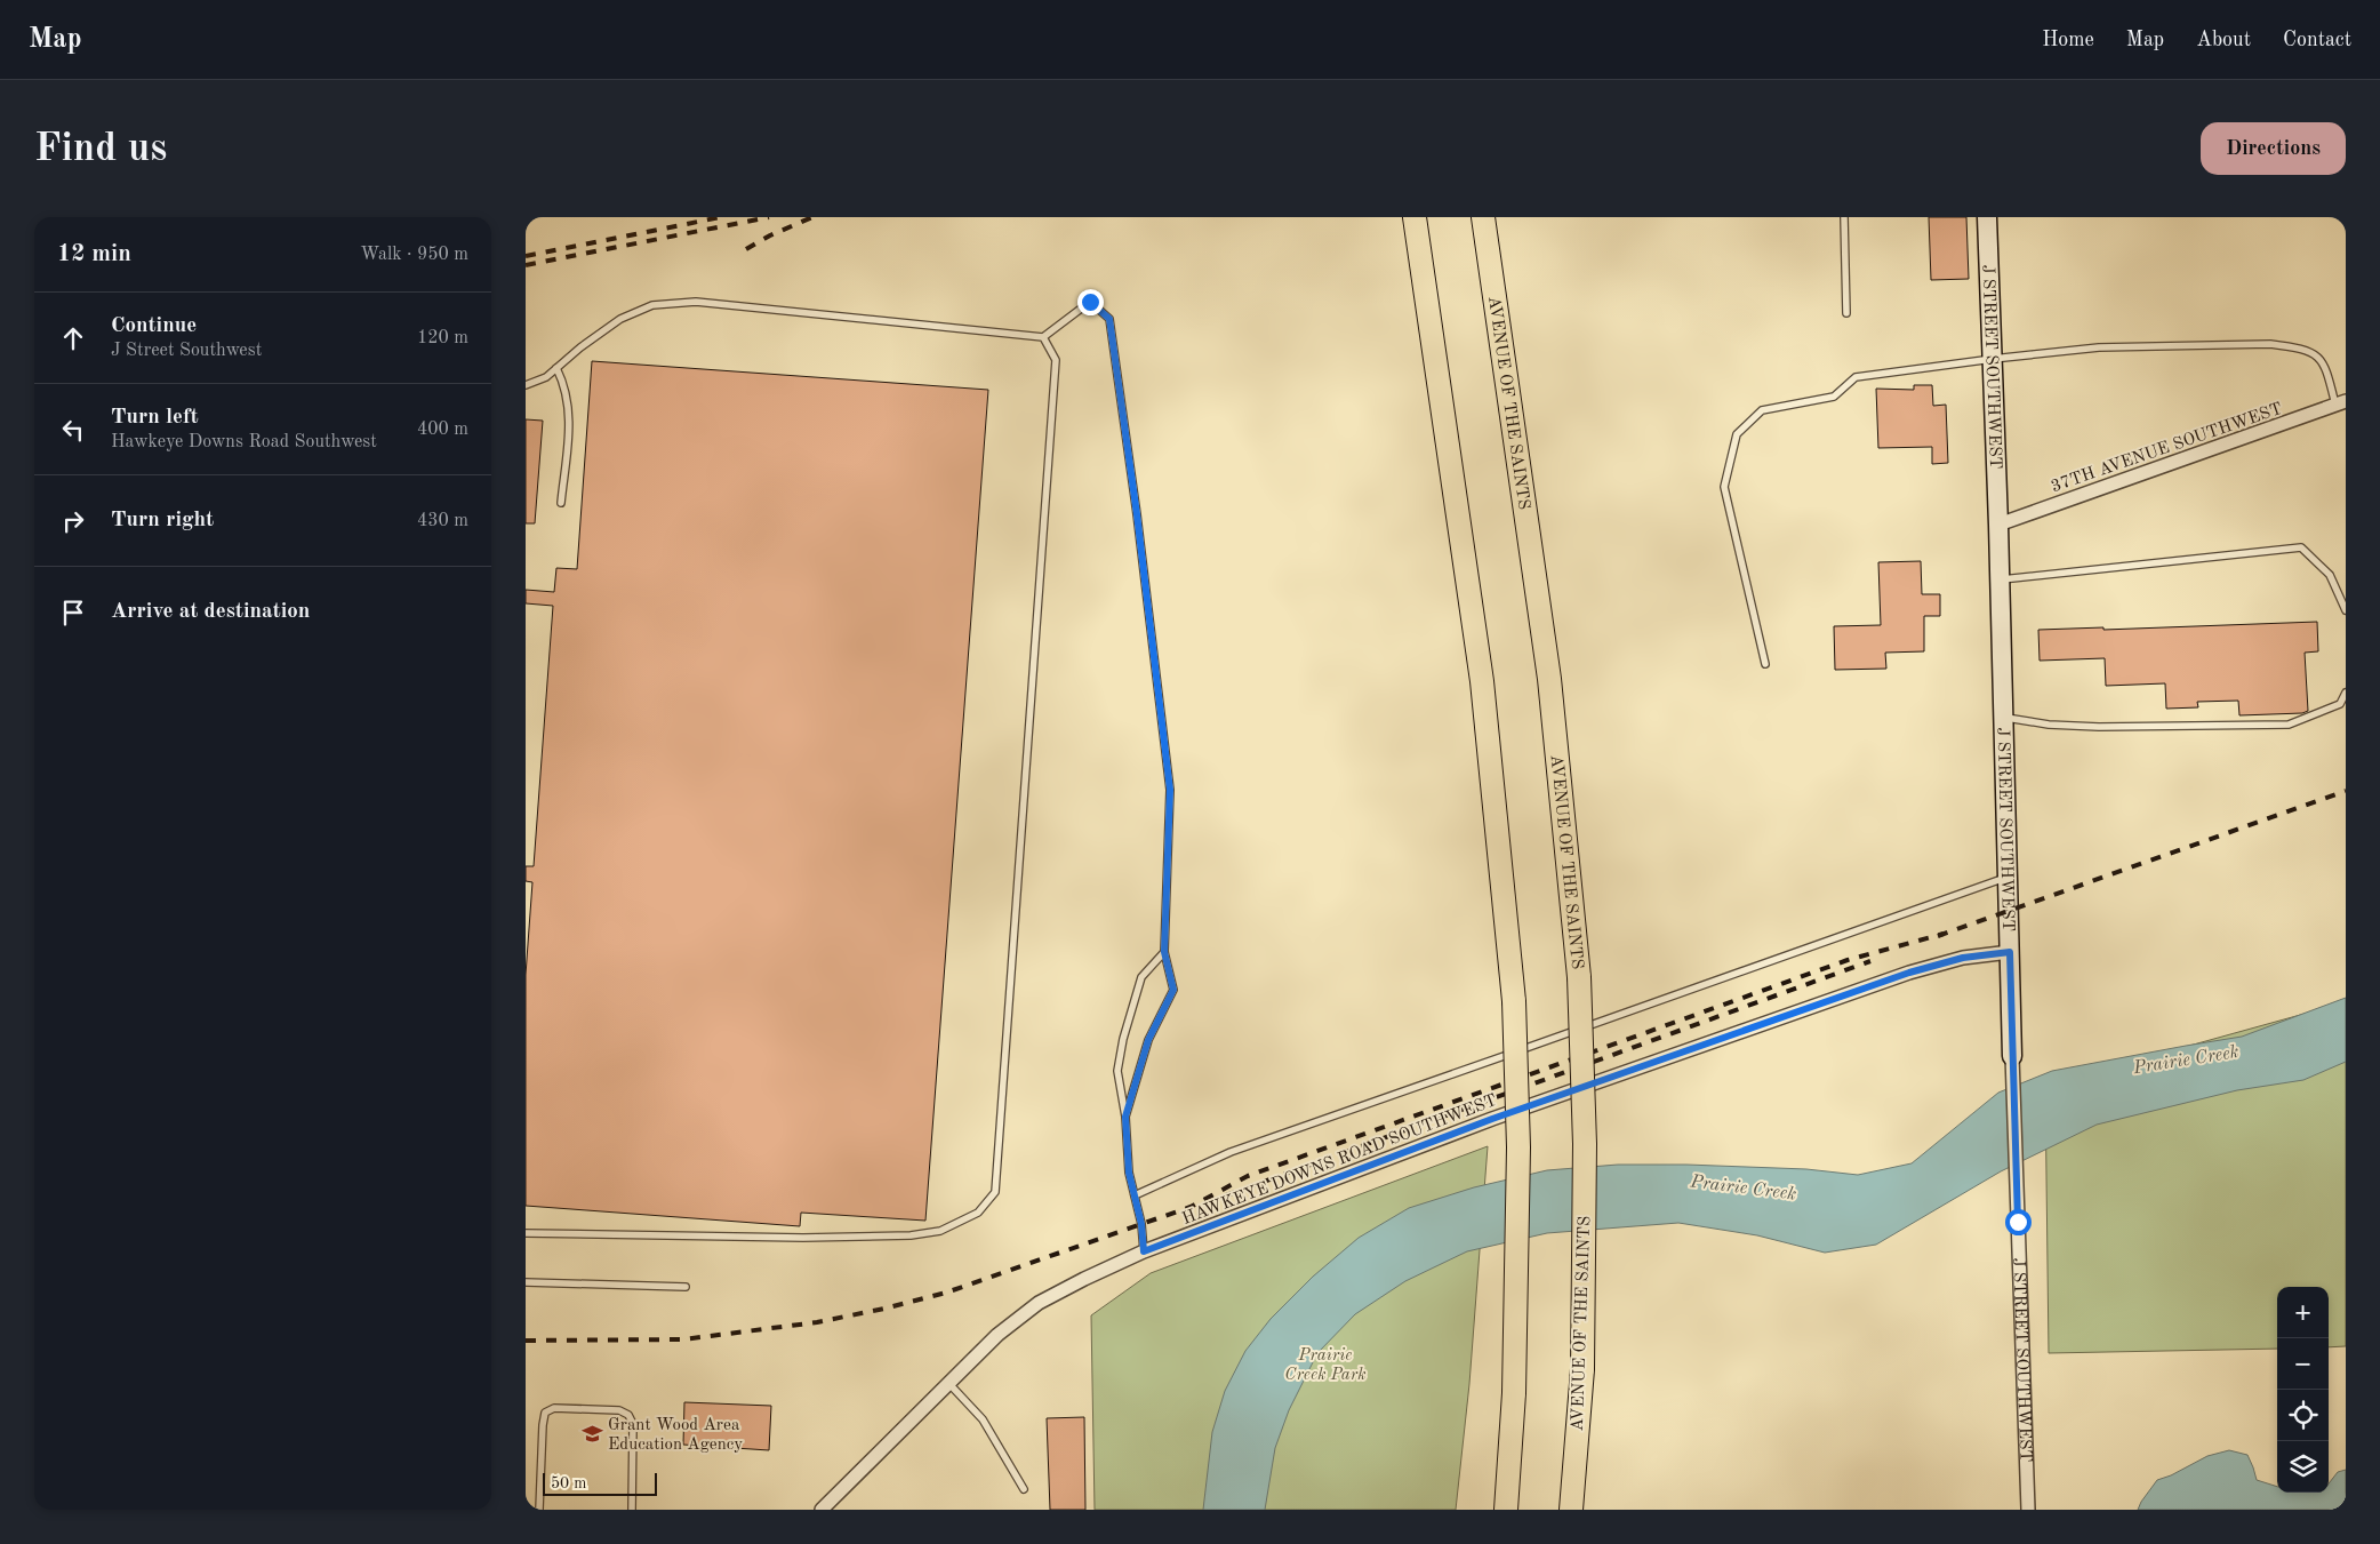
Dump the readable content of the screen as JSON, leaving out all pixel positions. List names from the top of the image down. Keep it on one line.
{"streets":{"highway":["AVENUE OF THE SAINTS"],"street":["J STREET SOUTHWEST","37TH AVENUE SOUTHWEST","HAWKEYE DOWNS ROAD SOUTHWEST"]},"crossings":[["J STREET SOUTHWEST","37TH AVENUE SOUTHWEST"],["J STREET SOUTHWEST","HAWKEYE DOWNS ROAD SOUTHWEST"]],"water":["Prairie Creek"],"parks":["Prairie Creek Park"],"places":{"school or university":["Grant Wood Area Education Agency"]},"scale_bar":"50 m","page":{"header":"Map","nav":["Home","Map","About","Contact"],"buttons":"Directions","title":"Find us","heading":["12 min","Walk · 950 m"],"list":[["Continue","J Street Southwest","120 m"],["Turn left","Hawkeye Downs Road Southwest","400 m"],["Turn right","430 m"],"Arrive at destination"],"map_buttons":["+","−"],"scale":"50 m"}}
